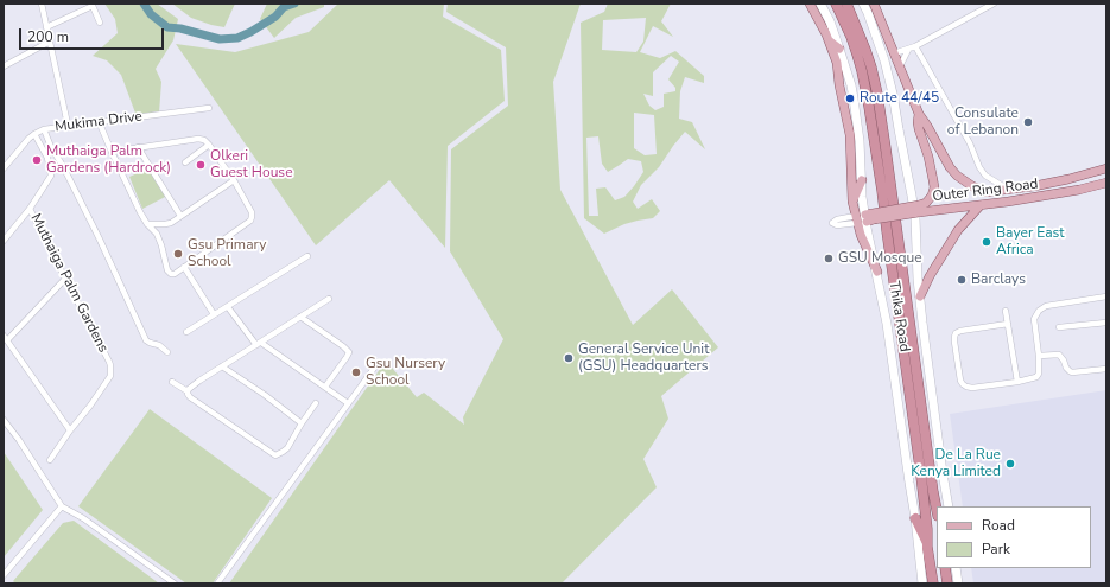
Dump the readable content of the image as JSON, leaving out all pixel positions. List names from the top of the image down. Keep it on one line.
{"streets":{"highway":["Thika Road"],"main road":["Outer Ring Road"],"street":["Mukima Drive","Muthaiga Palm Gardens"]},"crossings":[["Mukima Drive","Muthaiga Palm Gardens"],["Outer Ring Road","Thika Road"]],"places":["Route 44/45","Consulate of Lebanon","Muthaiga Palm Gardens (Hardrock)","Olkeri Guest House","Bayer East Africa","Gsu Primary School","GSU Mosque","Barclays","General Service Unit (GSU) Headquarters","Gsu Nursery School","De La Rue Kenya Limited"],"legend":["Road","Park"],"scale_bar":"200 m"}
